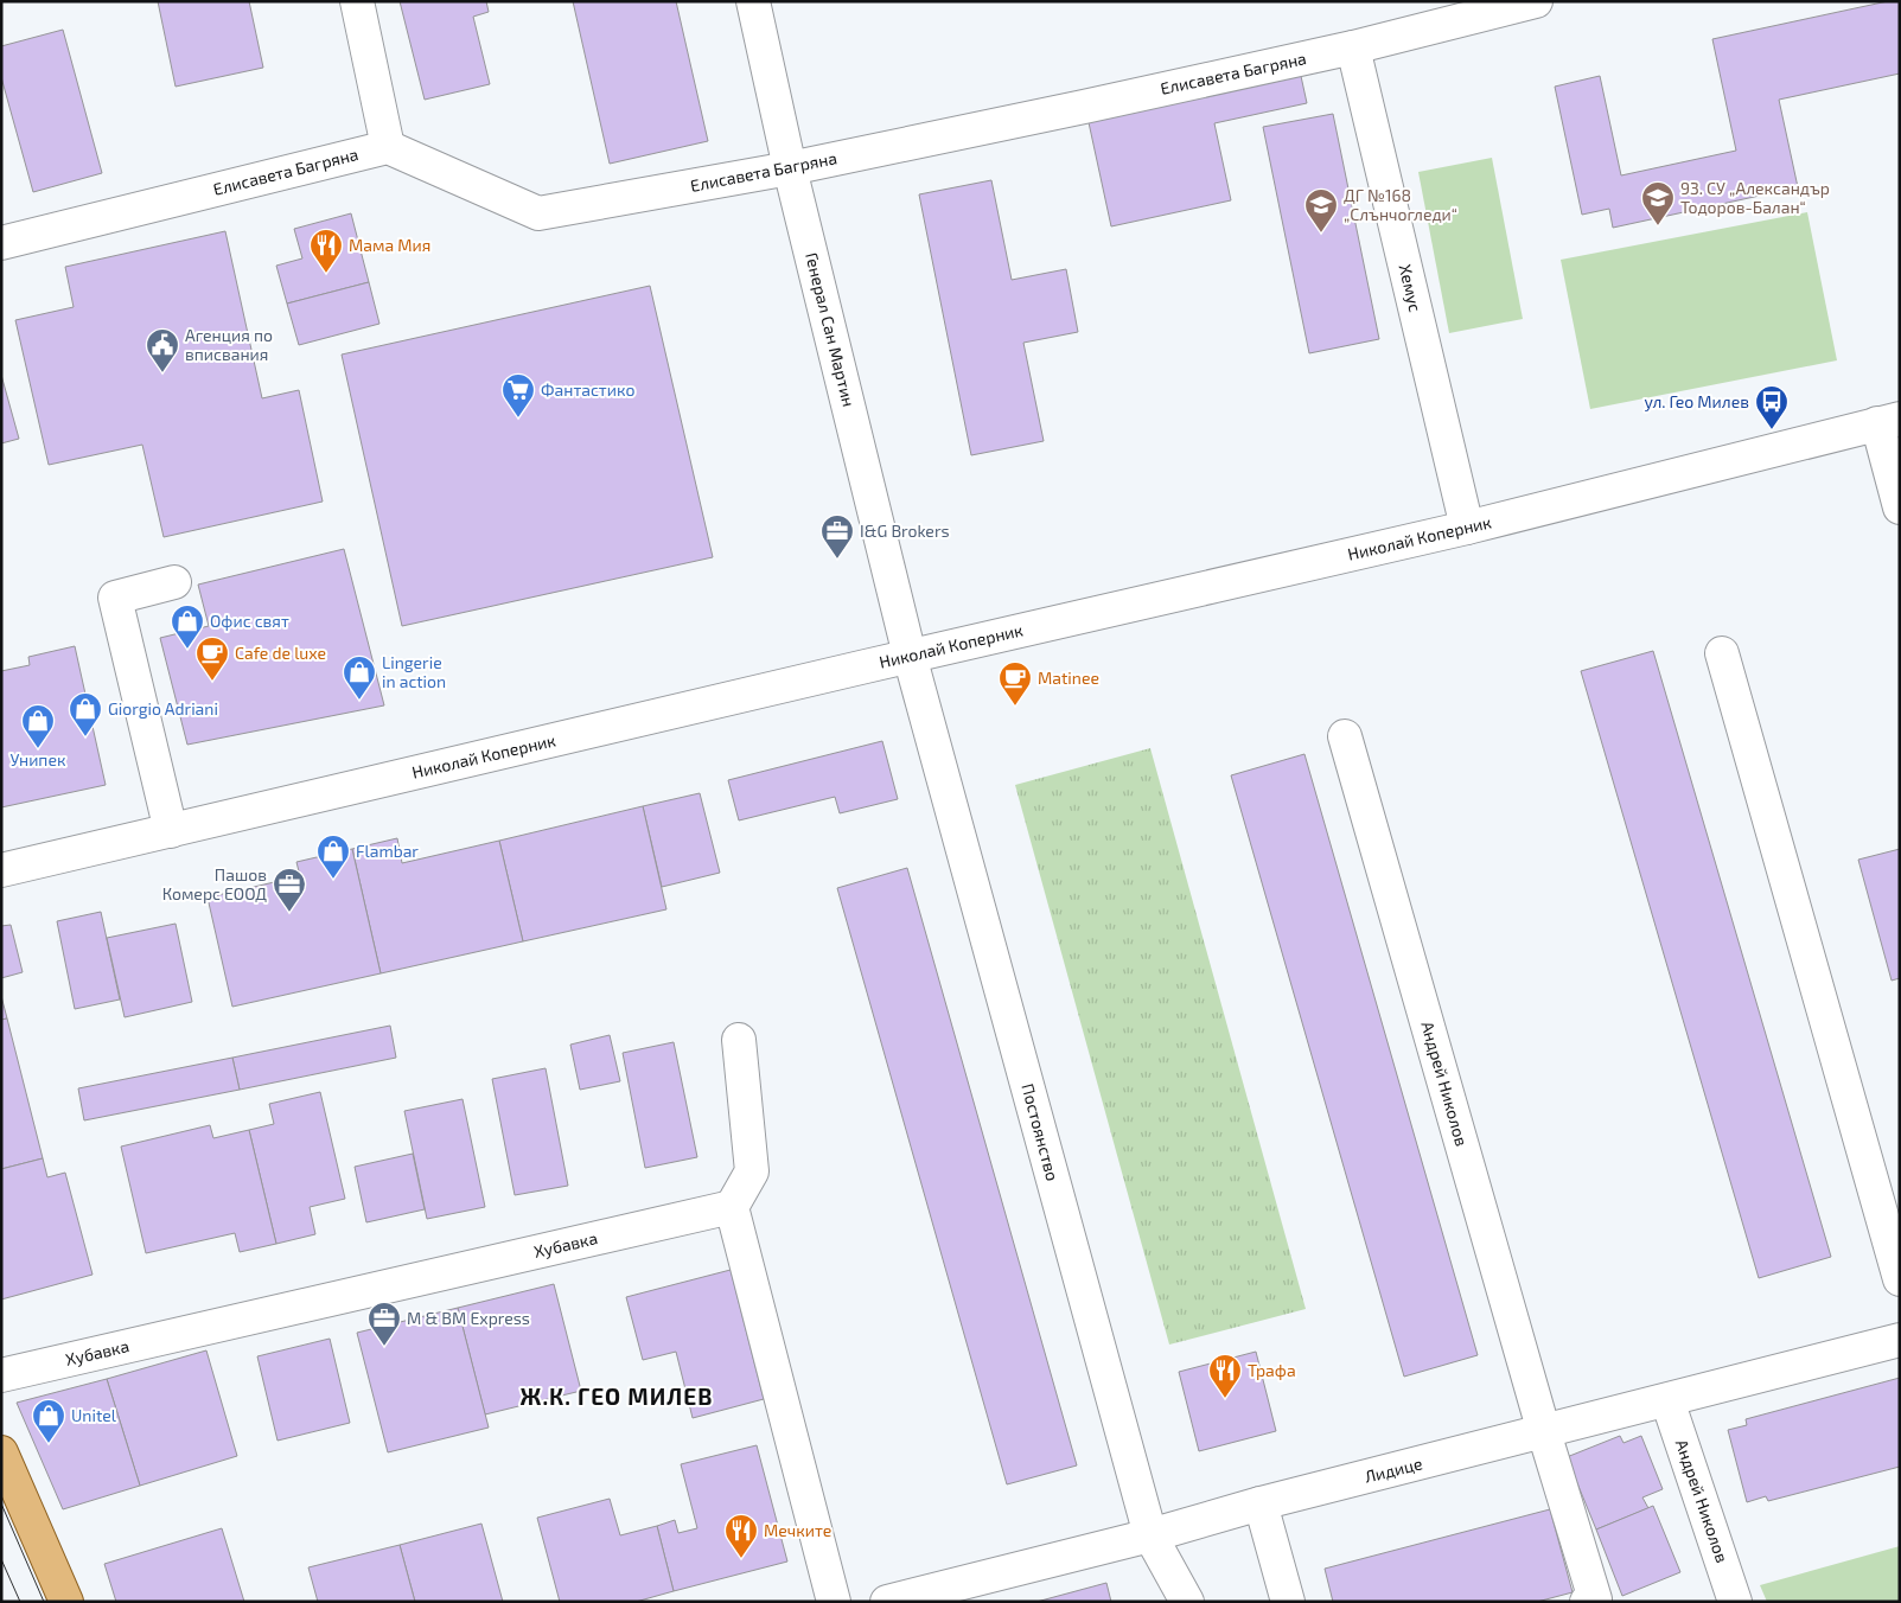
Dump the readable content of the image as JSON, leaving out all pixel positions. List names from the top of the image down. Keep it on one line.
{"streets":{"street":["Елисавета Багряна","Хемус","Генерал Сан Мартин","Николай Коперник","Андрей Николов","Постоянство","Хубавка","Лидице"]},"crossings":[["Елисавета Багряна","Хемус"],["Елисавета Багряна","Генерал Сан Мартин"],["Хемус","Николай Коперник"],["Генерал Сан Мартин","Николай Коперник"],["Генерал Сан Мартин","Постоянство"],["Николай Коперник","Постоянство"],["Андрей Николов","Лидице"],["Постоянство","Лидице"]],"districts":["Ж.К. ГЕО МИЛЕВ"],"places":{"school or university":["93. СУ „Александър Тодоров-Балан“","ДГ №168 „Слънчогледи“"],"restaurant":["Мама Мия","Трафа","Мечките"],"public building":["Агенция по вписвания"],"supermarket":["Фантастико"],"bus stop":["ул. Гео Милев"],"office":["I&G Brokers","Пашов Комерс ЕООД","M & BM Express"],"shop":["Офис свят","Lingerie in action","Giorgio Adriani","Унипек","Flambar","Unitel"],"cafe":["Cafe de luxe","Matinee"]}}
